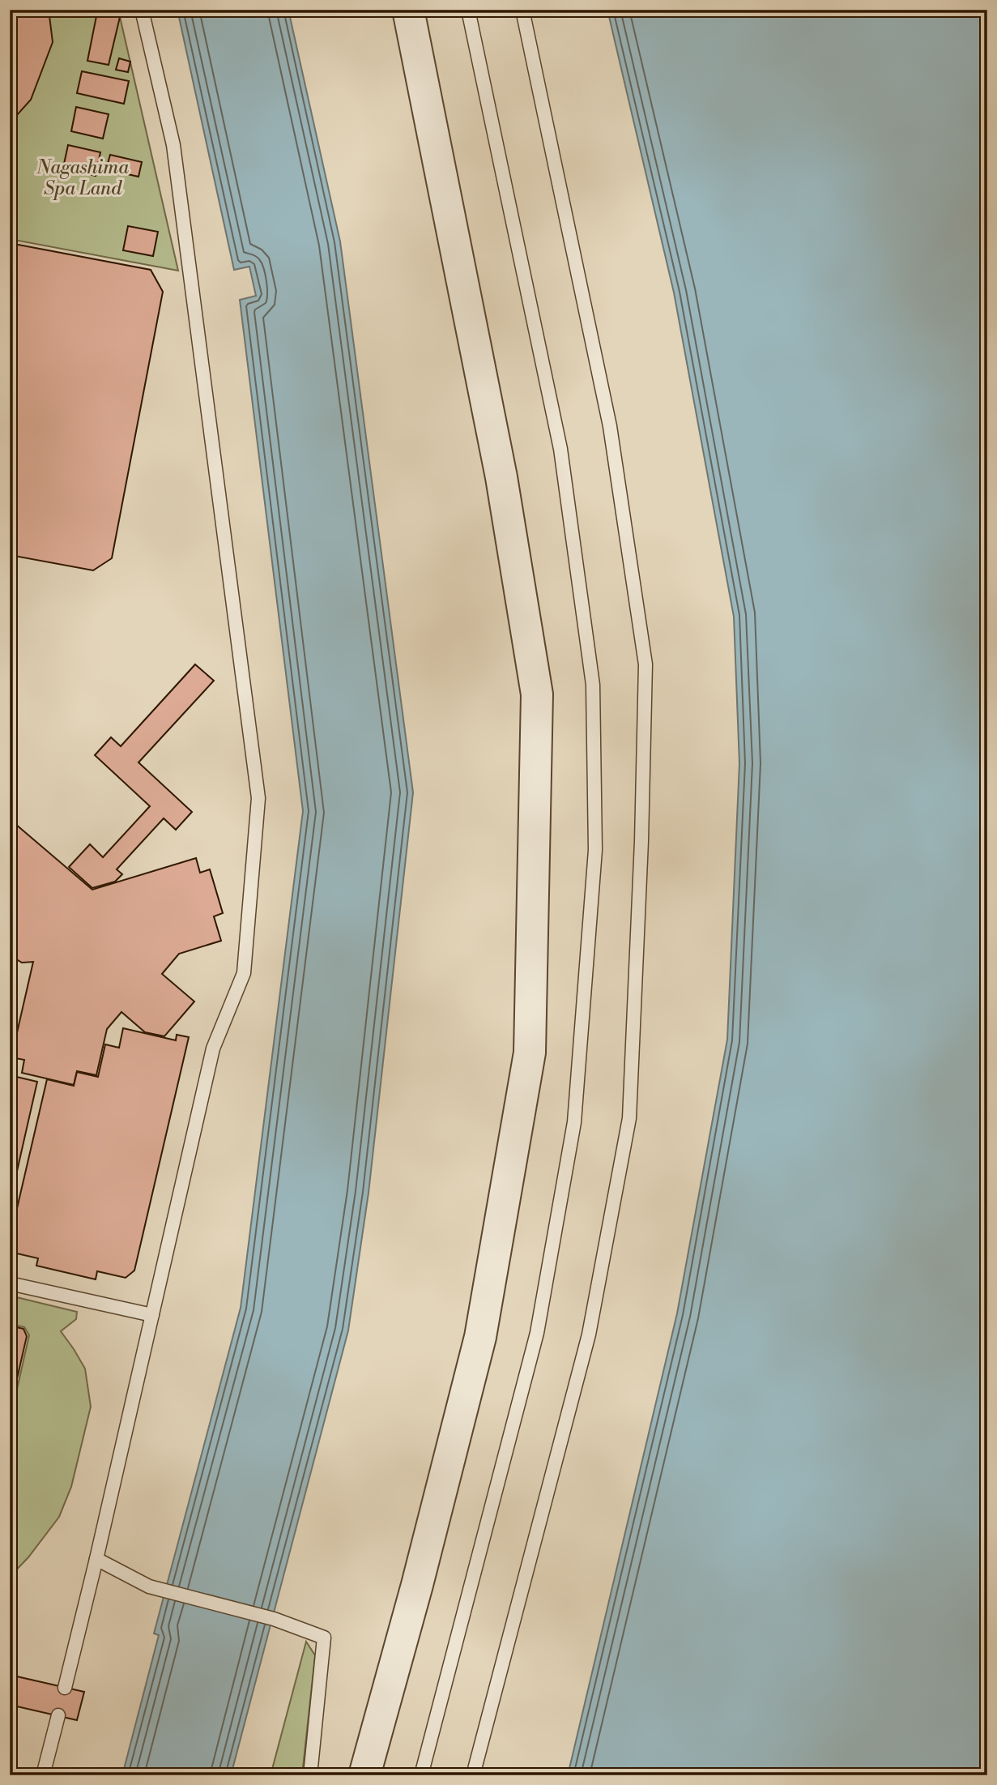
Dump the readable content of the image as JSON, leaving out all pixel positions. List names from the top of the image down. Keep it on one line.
{"parks":["Nagashima Spa Land"]}
